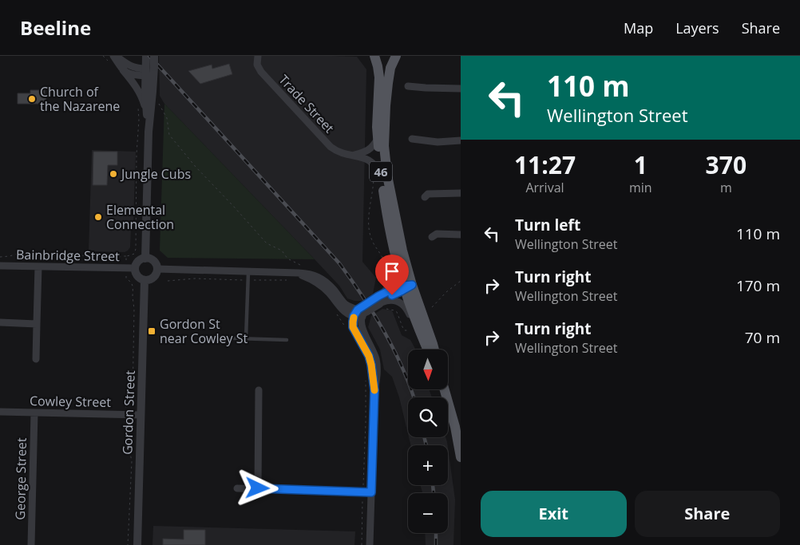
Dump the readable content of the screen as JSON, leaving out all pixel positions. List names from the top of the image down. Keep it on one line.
{"streets":{"main road":["46"],"street":["Trade Street","Bainbridge Street","Cowley Street","Gordon Street","George Street"]},"crossings":[["Trade Street","46"],["Bainbridge Street","Gordon Street"],["Cowley Street","Gordon Street"],["Cowley Street","George Street"]],"places":{"other":["Church of the Nazarene","Jungle Cubs","Elemental Connection"],"transit":["Gordon St near Cowley St"]},"north":"bottom","page":{"header":"Beeline","nav":["Map","Layers","Share"],"turn":["110 m","Wellington Street"],"eta":["11:27","Arrival","1","min","370","m"],"list":[{"name":"Turn left","note":"Wellington Street","value":"110 m"},{"name":"Turn right","note":"Wellington Street","value":"170 m"},{"name":"Turn right","note":"Wellington Street","value":"70 m"}],"map_buttons":["+","−"],"buttons":["Exit","Share"]}}
